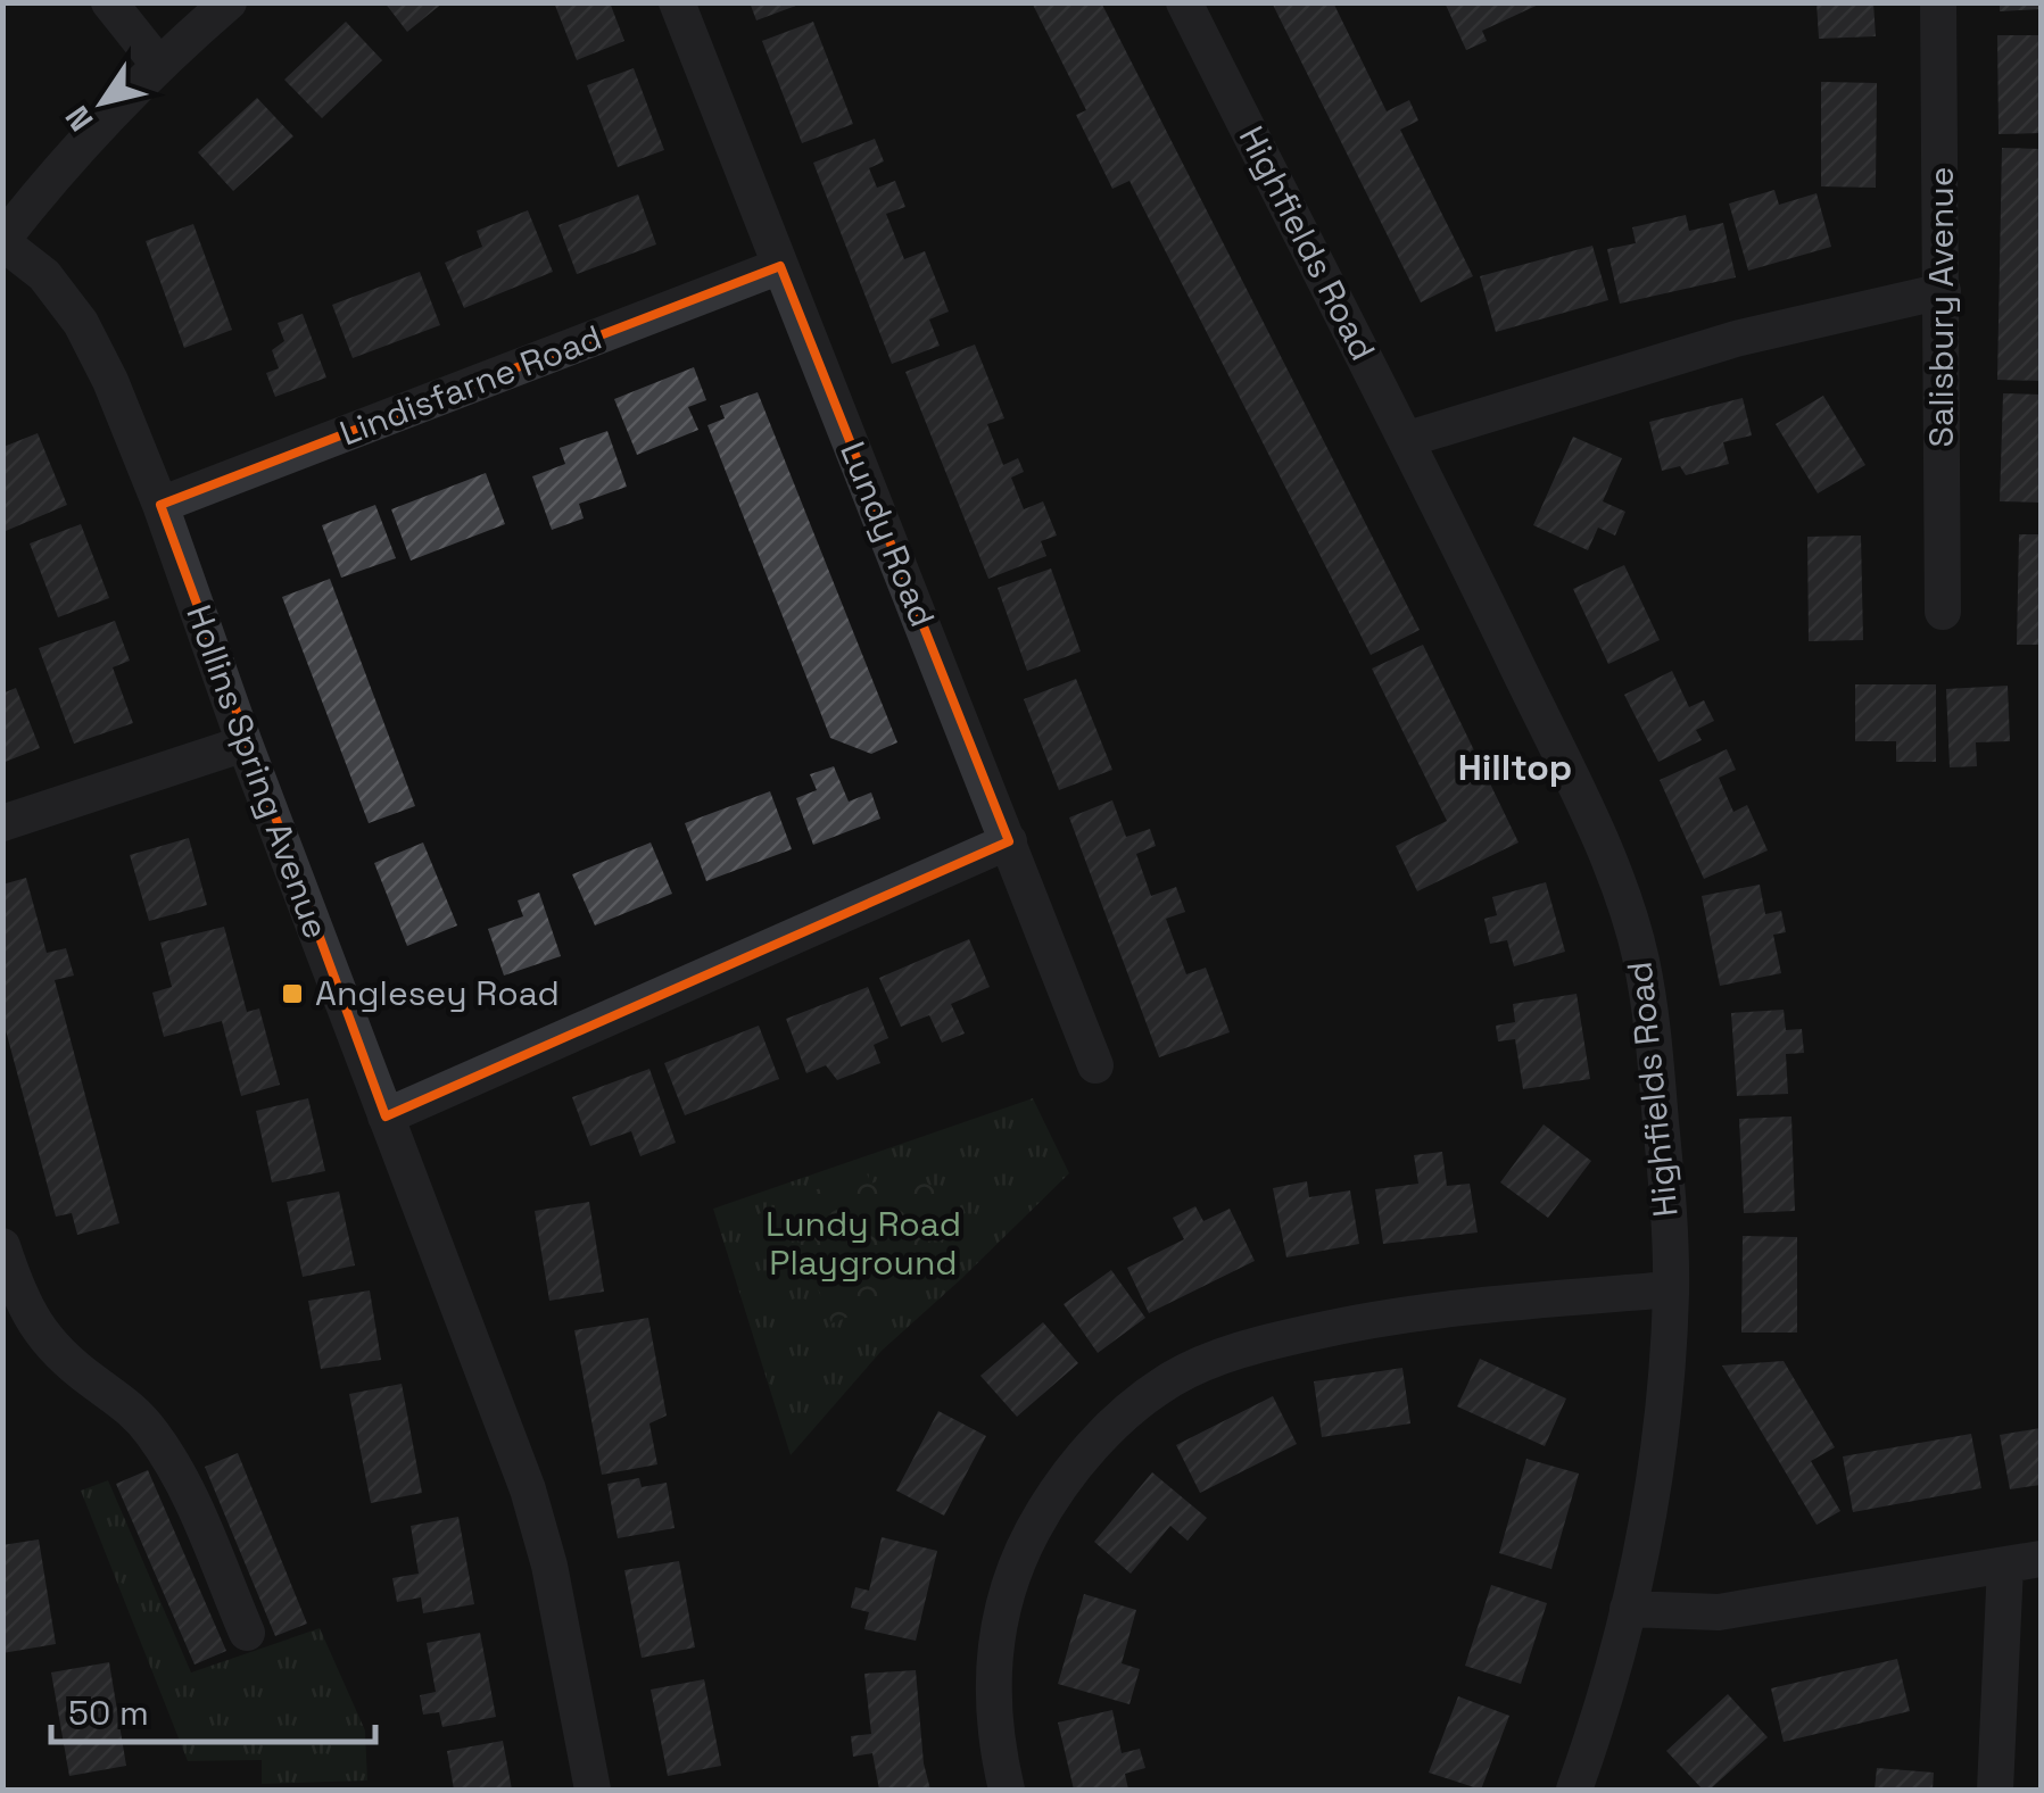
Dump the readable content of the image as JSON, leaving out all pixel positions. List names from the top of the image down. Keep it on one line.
{"streets":{"street":["Highfields Road","Salisbury Avenue","Lindisfarne Road","Lundy Road","Hollins Spring Avenue"]},"crossings":[["Lindisfarne Road","Lundy Road"],["Lindisfarne Road","Hollins Spring Avenue"]],"districts":["Hilltop"],"parks":["Lundy Road Playground"],"places":{"transit":["Anglesey Road"]},"scale_bar":"50 m","north":"bottom left"}
